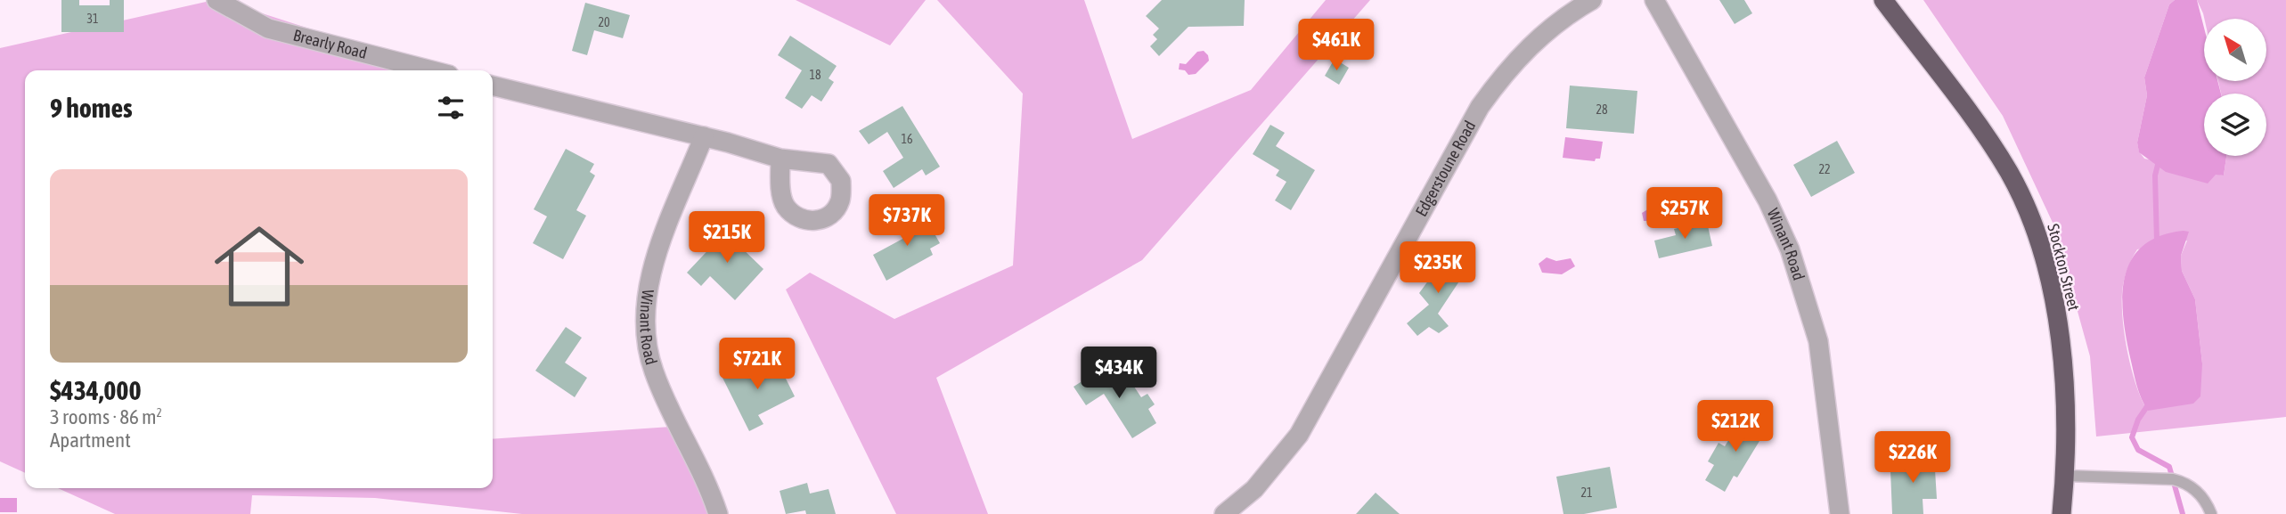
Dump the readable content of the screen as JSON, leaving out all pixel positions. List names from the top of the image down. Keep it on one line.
{"streets":{"highway":["Stockton Street"],"street":["Brearly Road","Edgerstoune Road","Winant Road"]},"house_numbers":["31","20","18","28","16","22","21"],"north":"top left","page":{"price":["$461K","$257K","$737K","$215K","$235K","$721K","$434K","$212K","$226K"],"heading":"9 homes","list":[{"name":"$434,000","note":"3 rooms · 86 m² · Apartment"}]}}
